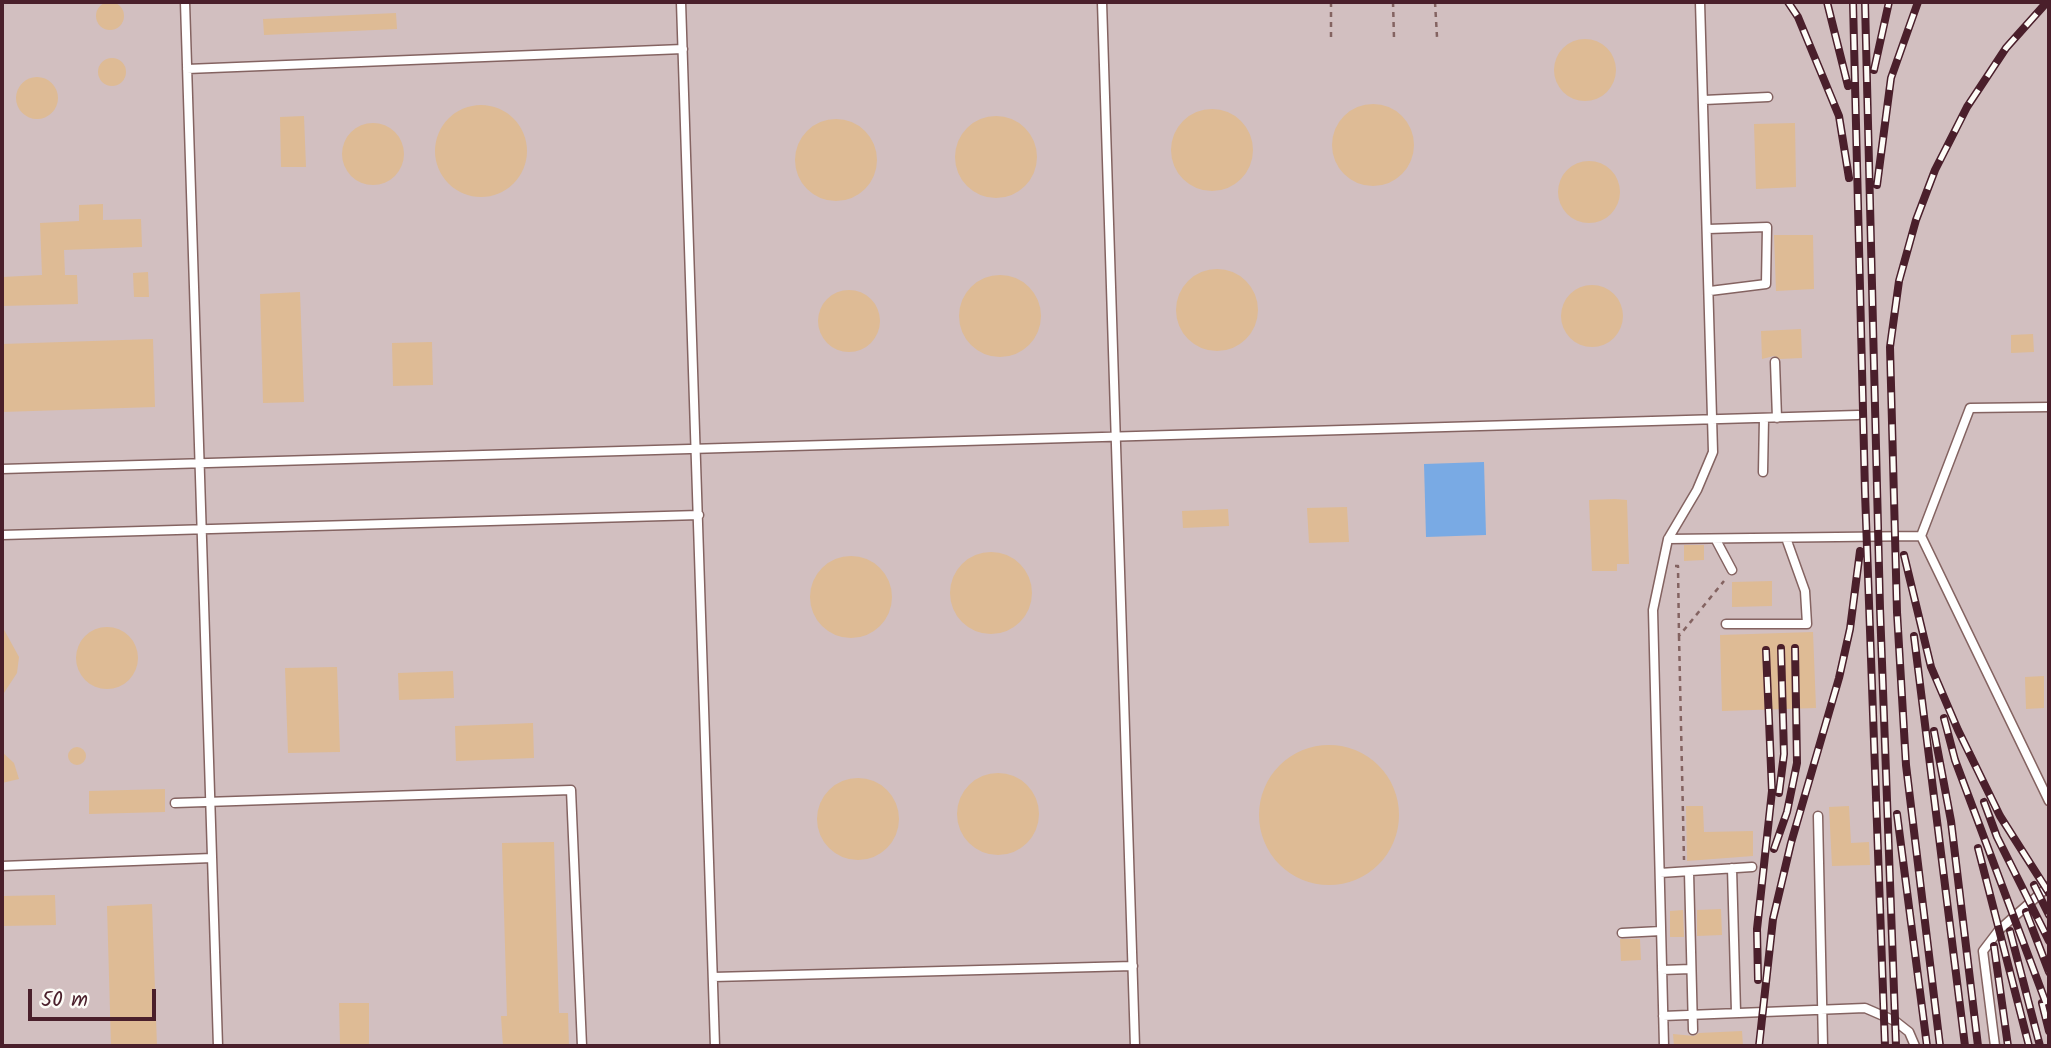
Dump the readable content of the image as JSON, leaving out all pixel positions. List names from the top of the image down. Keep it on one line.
{"scale_bar":"50 m"}
